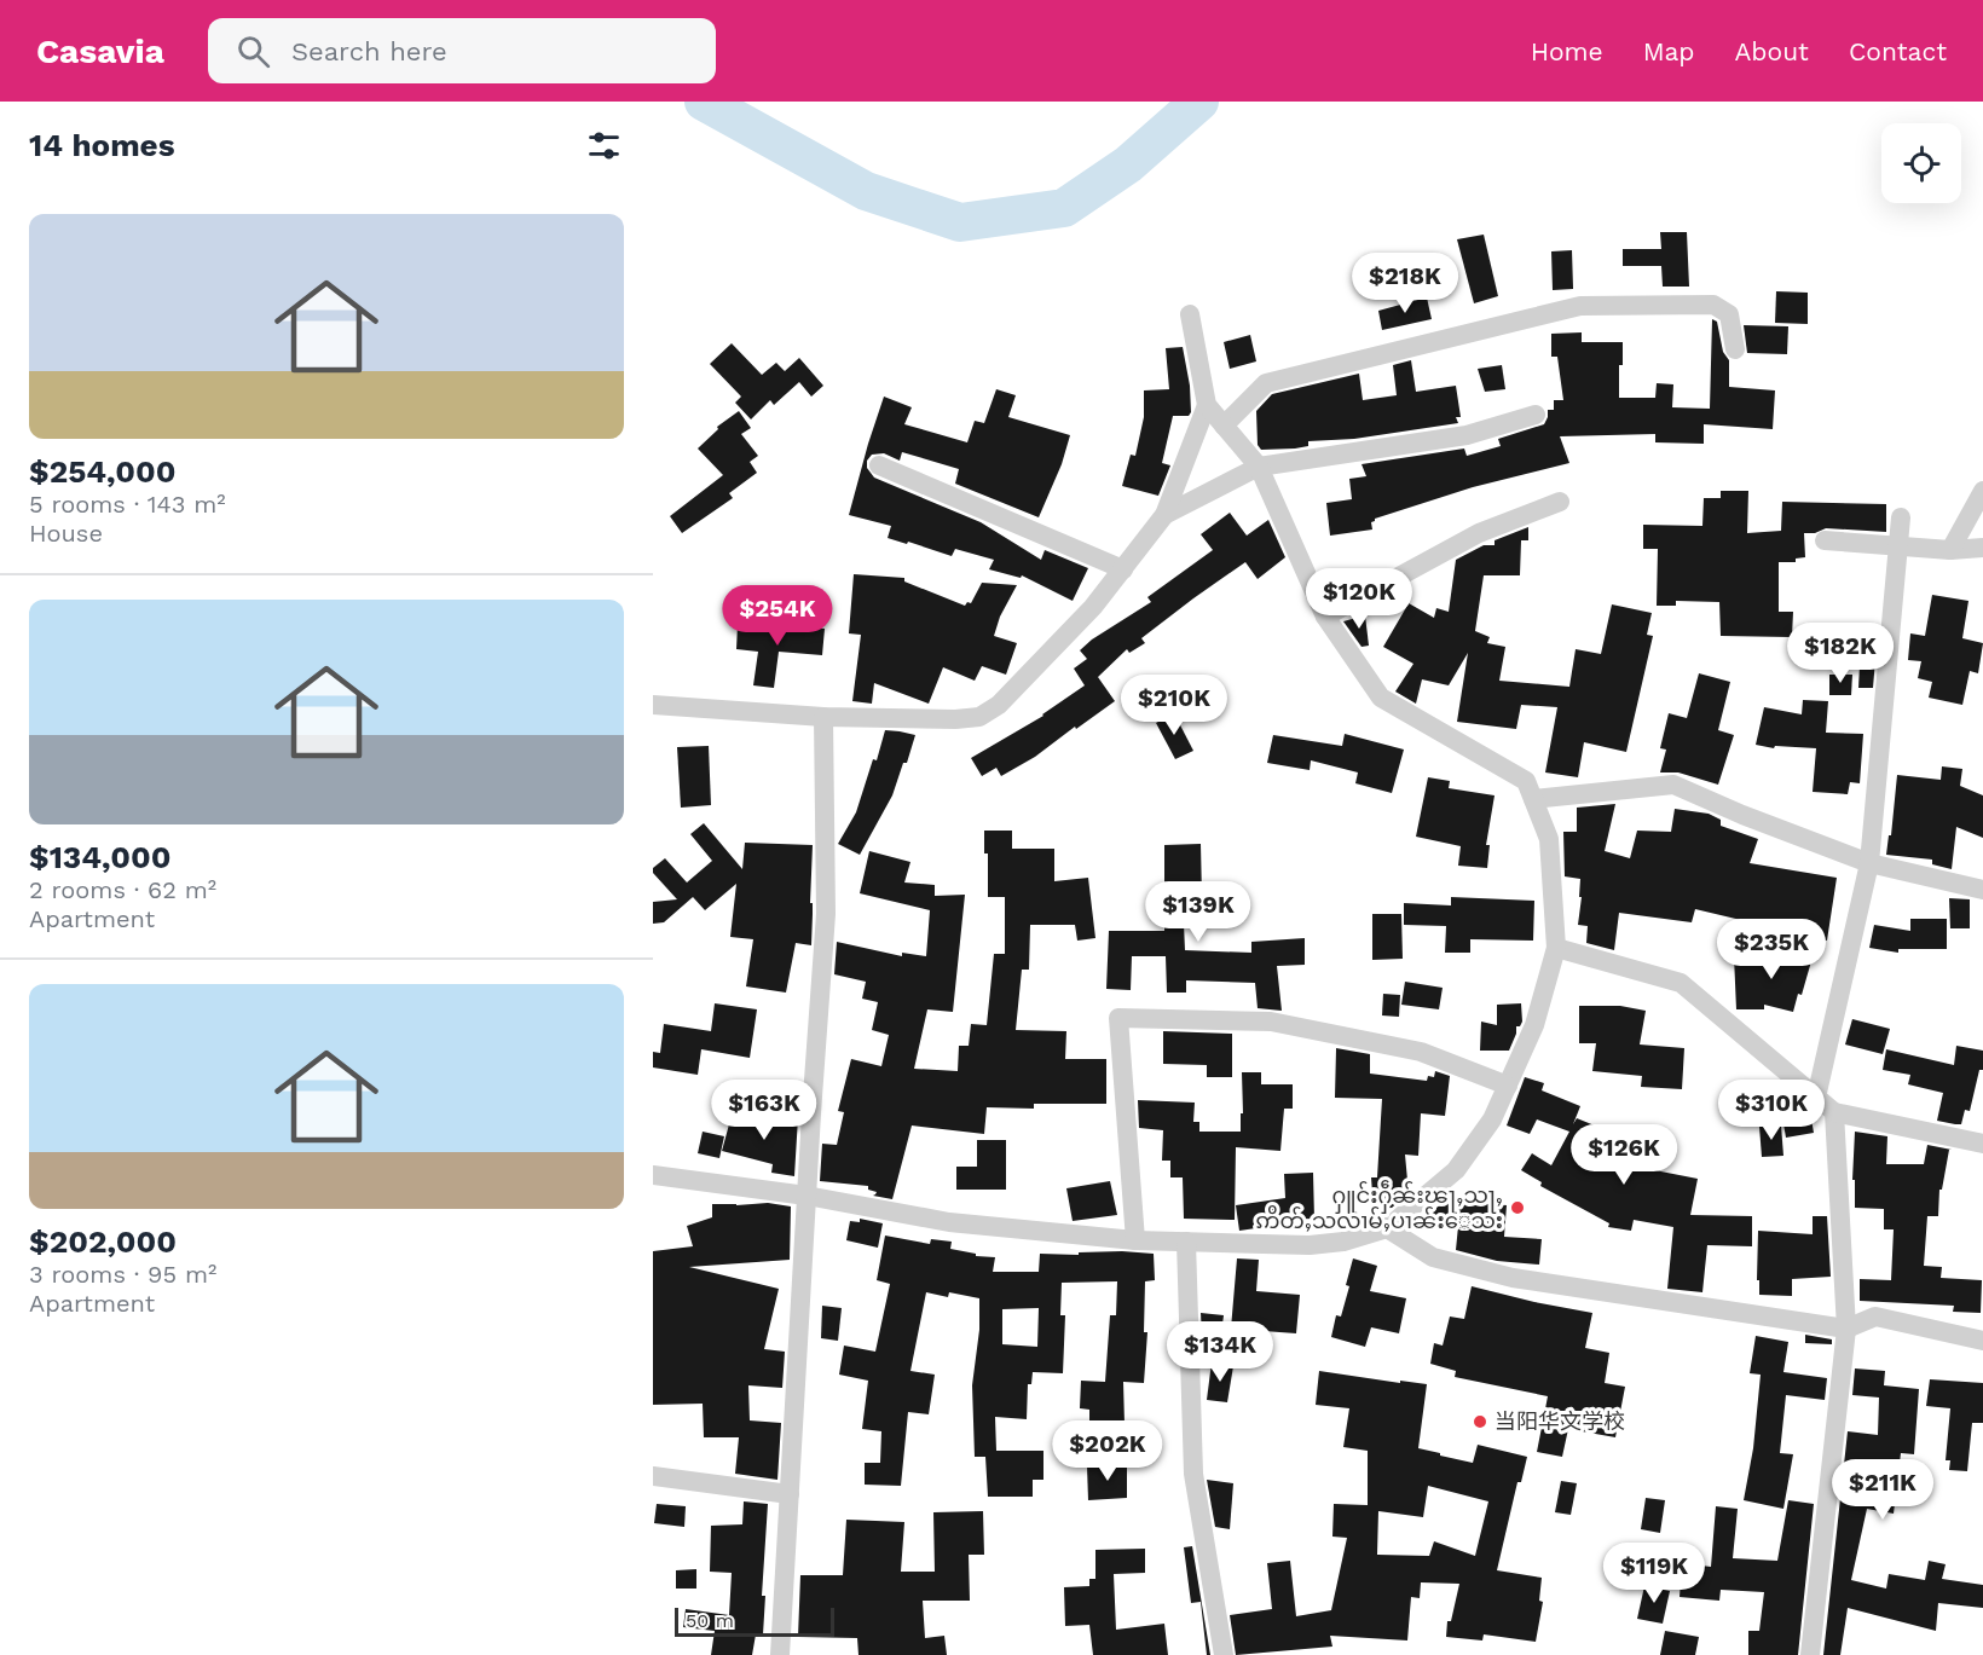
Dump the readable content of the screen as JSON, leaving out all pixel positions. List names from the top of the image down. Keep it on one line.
{"places":["ႁူင်းႁဵၼ်းၽႃႇသႃႇ ဢိတ်ႇသလၢမ်ႇပၢၼ်းေသး","当阳华文学校"],"scale_bar":"50 m","page":{"header":"Casavia","search":"Search here","nav":["Home","Map","About","Contact"],"heading":"14 homes","list":[{"name":"$254,000","note":"5 rooms · 143 m² · House"},{"name":"$134,000","note":"2 rooms · 62 m² · Apartment"},{"name":"$202,000","note":"3 rooms · 95 m² · Apartment"}],"price":["$218K","$120K","$254K","$182K","$210K","$139K","$235K","$163K","$310K","$126K","$134K","$202K","$211K","$119K"],"scale":"50 m"}}
